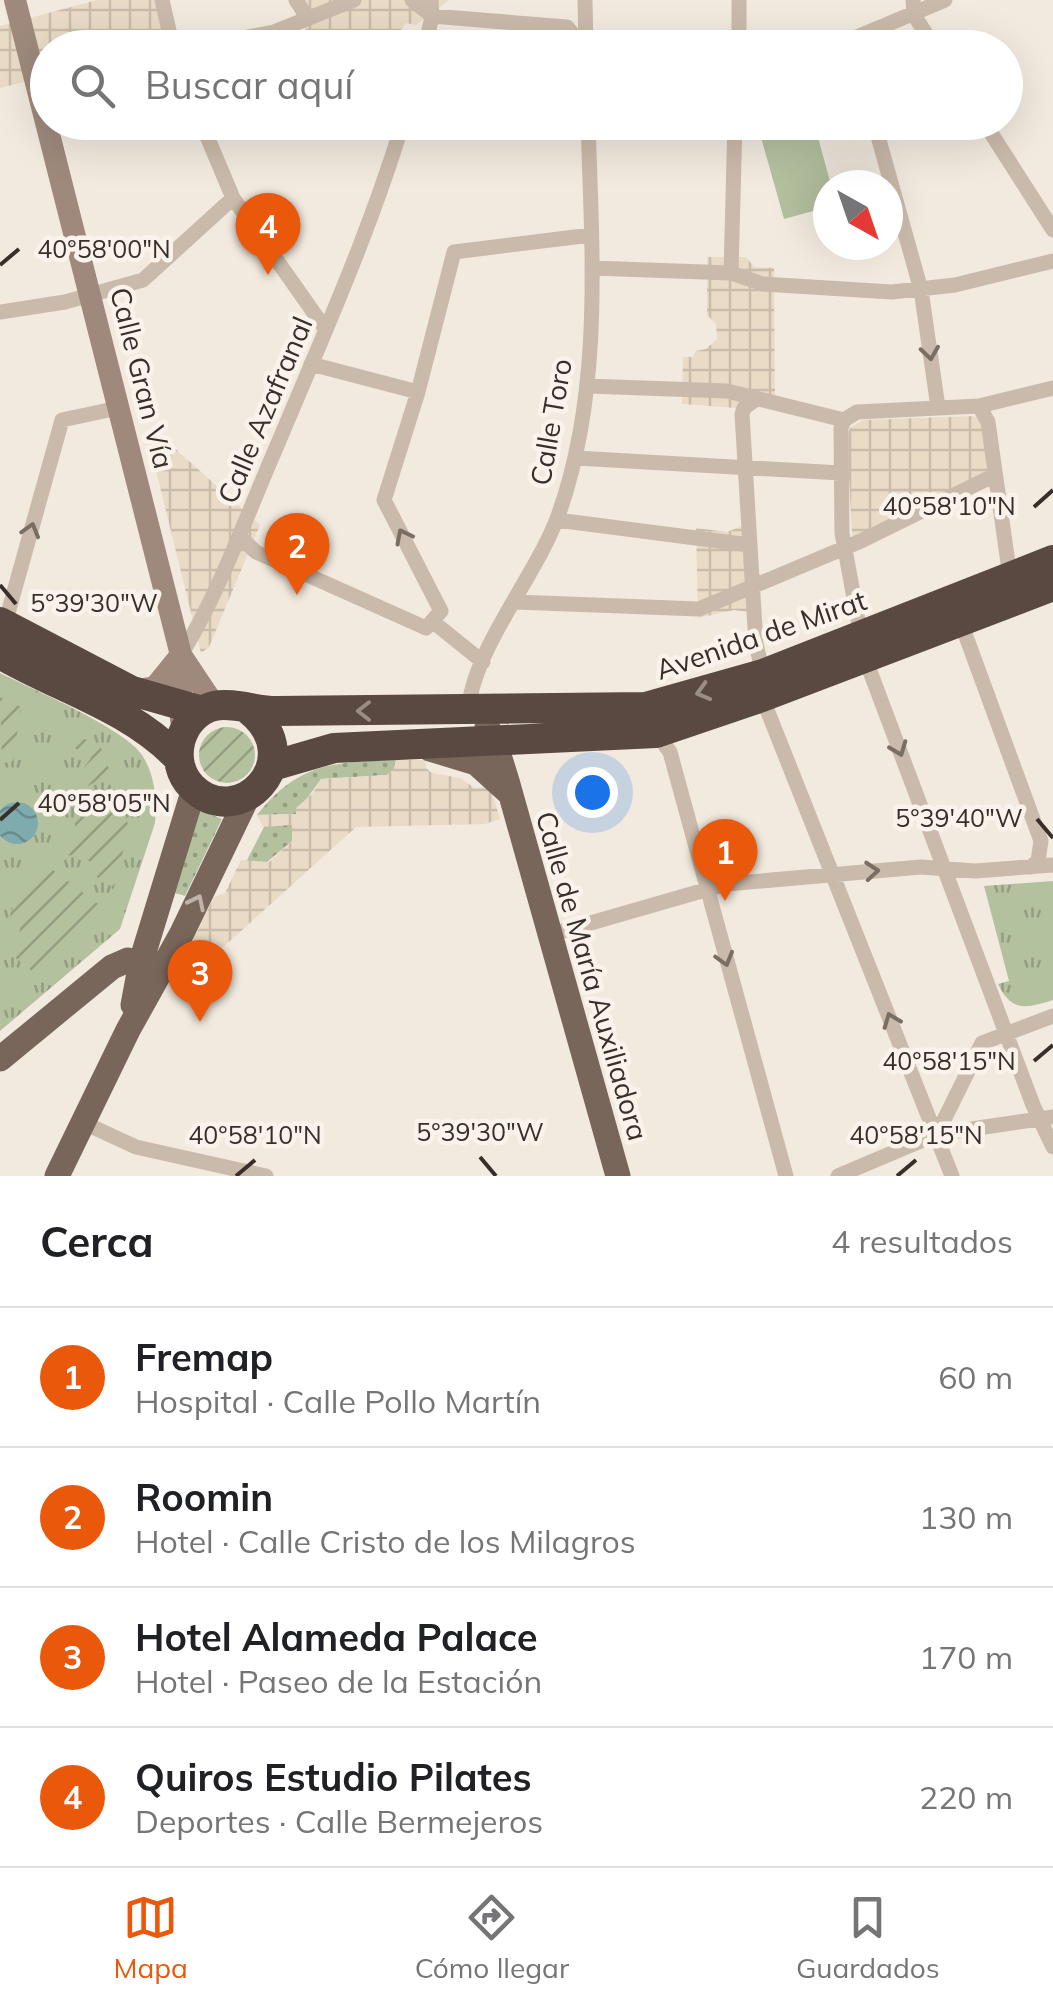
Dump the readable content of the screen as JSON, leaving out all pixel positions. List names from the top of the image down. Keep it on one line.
{"streets":{"highway":["Avenida de Mirat"],"main road":["Calle Gran Vía","Calle de María Auxiliadora"],"street":["Calle Azafranal","Calle Toro"]},"crossings":[["Calle Gran Vía","Calle Azafranal"],["Calle Gran Vía","Avenida de Mirat"],["Calle Toro","Avenida de Mirat"],["Calle Toro","Calle de María Auxiliadora"],["Avenida de Mirat","Calle de María Auxiliadora"]],"north":"bottom right","page":{"search":"Buscar aquí","pins":["4","2","1","3"],"heading":["Cerca","4 resultados"],"list":[{"mark":"1","name":"Fremap","note":"Hospital · Calle Pollo Martín","value":"60 m"},{"mark":"2","name":"Roomin","note":"Hotel · Calle Cristo de los Milagros","value":"130 m"},{"mark":"3","name":"Hotel Alameda Palace","note":"Hotel · Paseo de la Estación","value":"170 m"},{"mark":"4","name":"Quiros Estudio Pilates","note":"Deportes · Calle Bermejeros","value":"220 m"}],"nav":["Mapa","Cómo llegar","Guardados"]},"coordinates":["40°58'00\"N","40°58'10\"N","5°39'30\"W","40°58'05\"N","5°39'40\"W","40°58'15\"N"]}
